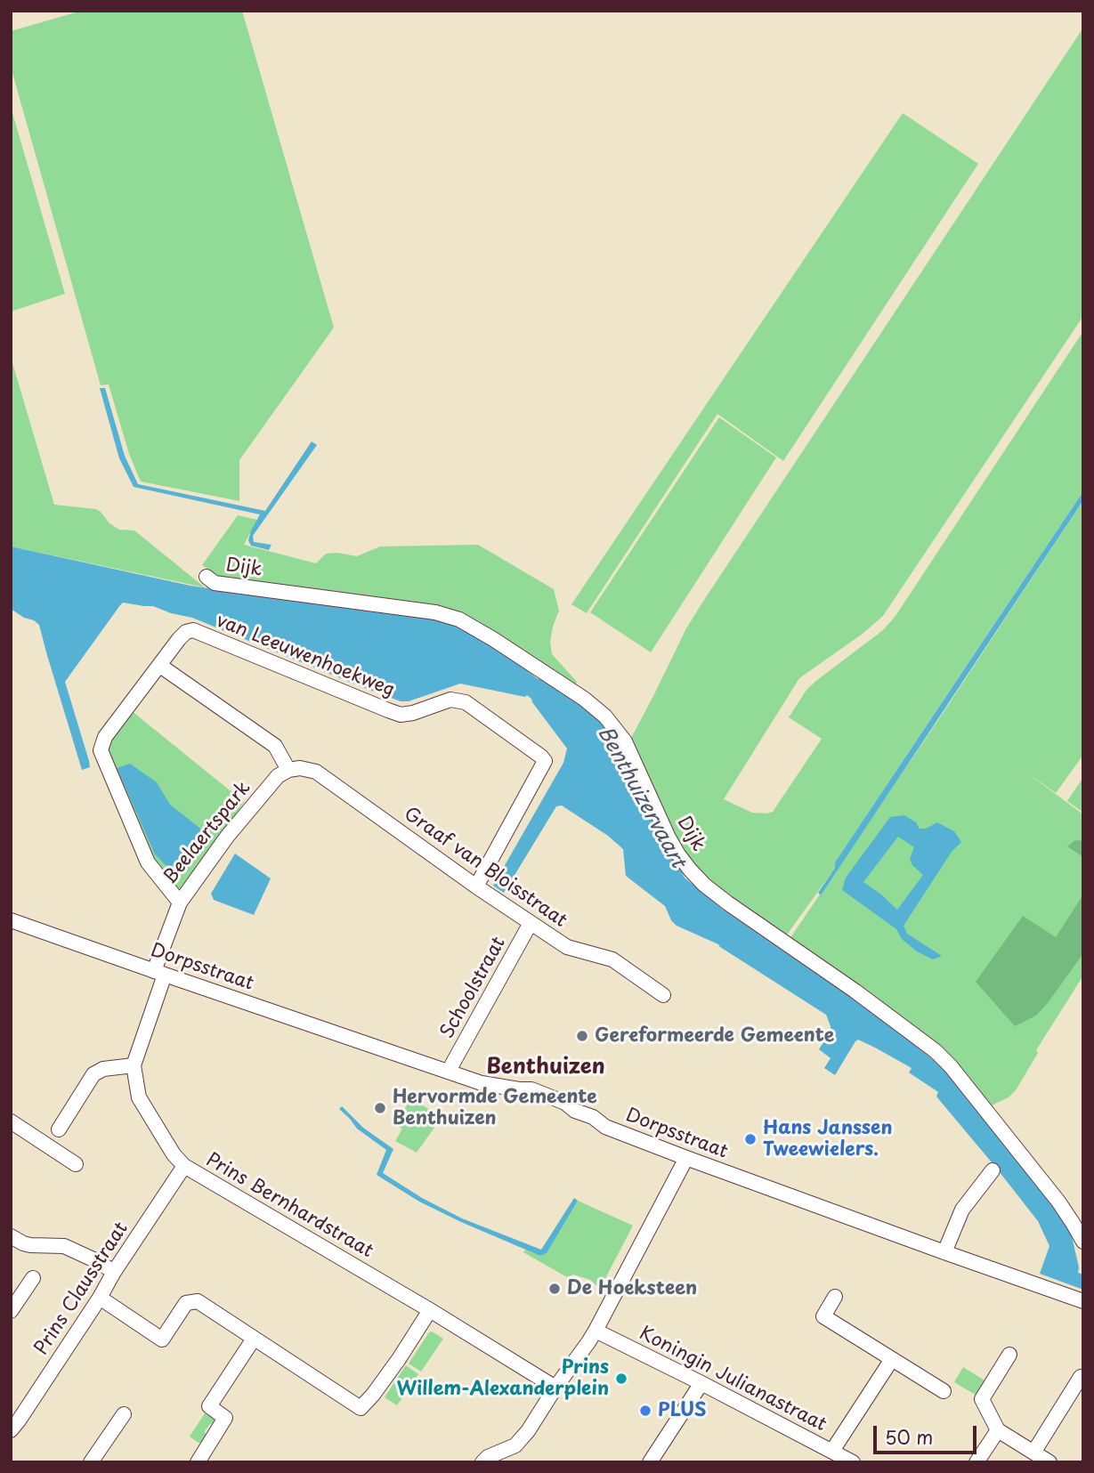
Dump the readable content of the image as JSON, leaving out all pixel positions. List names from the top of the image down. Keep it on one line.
{"streets":{"street":["Dijk","van Leeuwenhoekweg","Beelaertspark","Graaf van Bloisstraat","Dorpsstraat","Schoolstraat","Prins Bernhardstraat","Prins Clausstraat","Koningin Julianastraat"]},"crossings":[["van Leeuwenhoekweg","Beelaertspark"],["van Leeuwenhoekweg","Graaf van Bloisstraat"],["Beelaertspark","Graaf van Bloisstraat"],["Beelaertspark","Prins Bernhardstraat"],["Graaf van Bloisstraat","Schoolstraat"],["Dorpsstraat","Schoolstraat"],["Dorpsstraat","Prins Bernhardstraat"],["Prins Bernhardstraat","Prins Clausstraat"]],"districts":["Benthuizen"],"water":["Benthuizervaart"],"places":["Gereformeerde Gemeente","Hervormde Gemeente Benthuizen","Hans Janssen Tweewielers.","De Hoeksteen","Prins Willem-Alexanderplein","PLUS"],"scale_bar":"50 m"}
